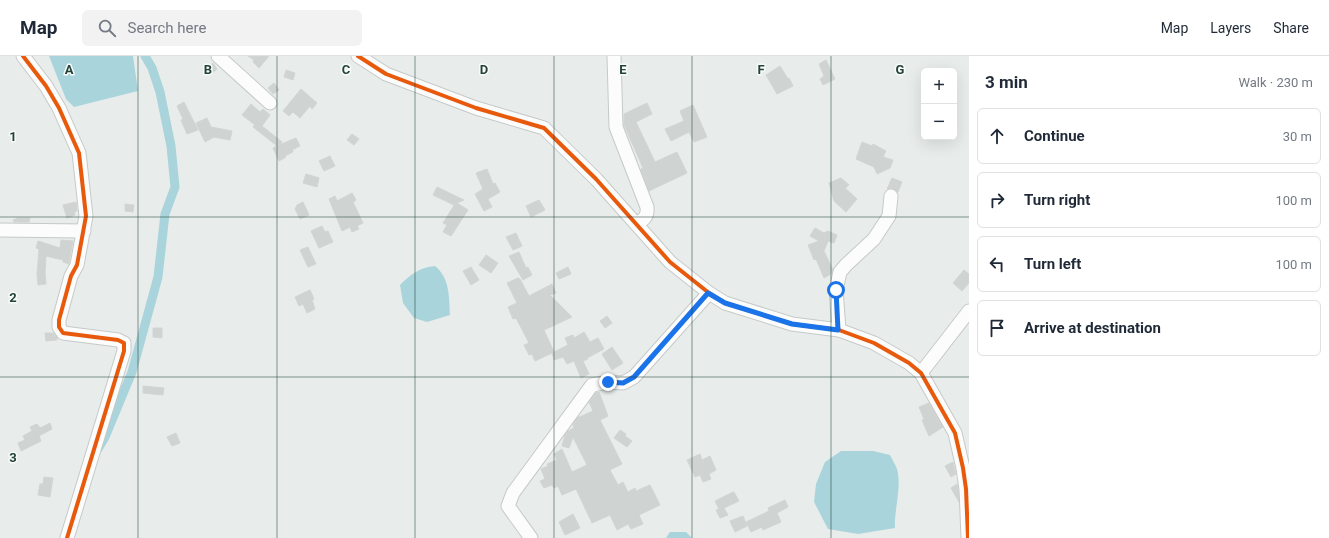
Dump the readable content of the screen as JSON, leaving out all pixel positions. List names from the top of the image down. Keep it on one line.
{"page":{"header":"Map","search":"Search here","nav":["Map","Layers","Share"],"heading":["3 min","Walk · 230 m"],"map_buttons":["+","−"],"list":[["Continue","30 m"],["Turn right","100 m"],["Turn left","100 m"],"Arrive at destination"]},"grid":{"columns":["A","B","C","D","E","F","G"],"rows":["1","2","3"]}}
